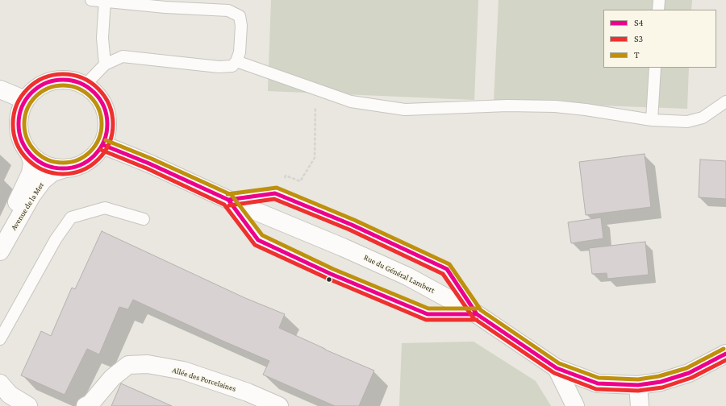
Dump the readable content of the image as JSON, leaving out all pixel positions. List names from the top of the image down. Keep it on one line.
{"streets":{"main road":["Avenue de la Mer","Rue du Général Lambert","Allée des Porcelaines"]},"crossings":[["Avenue de la Mer","Rue du Général Lambert"]],"lines":["transit line S3","transit line S4","transit line T"],"legend":["S4","S3","T"]}
